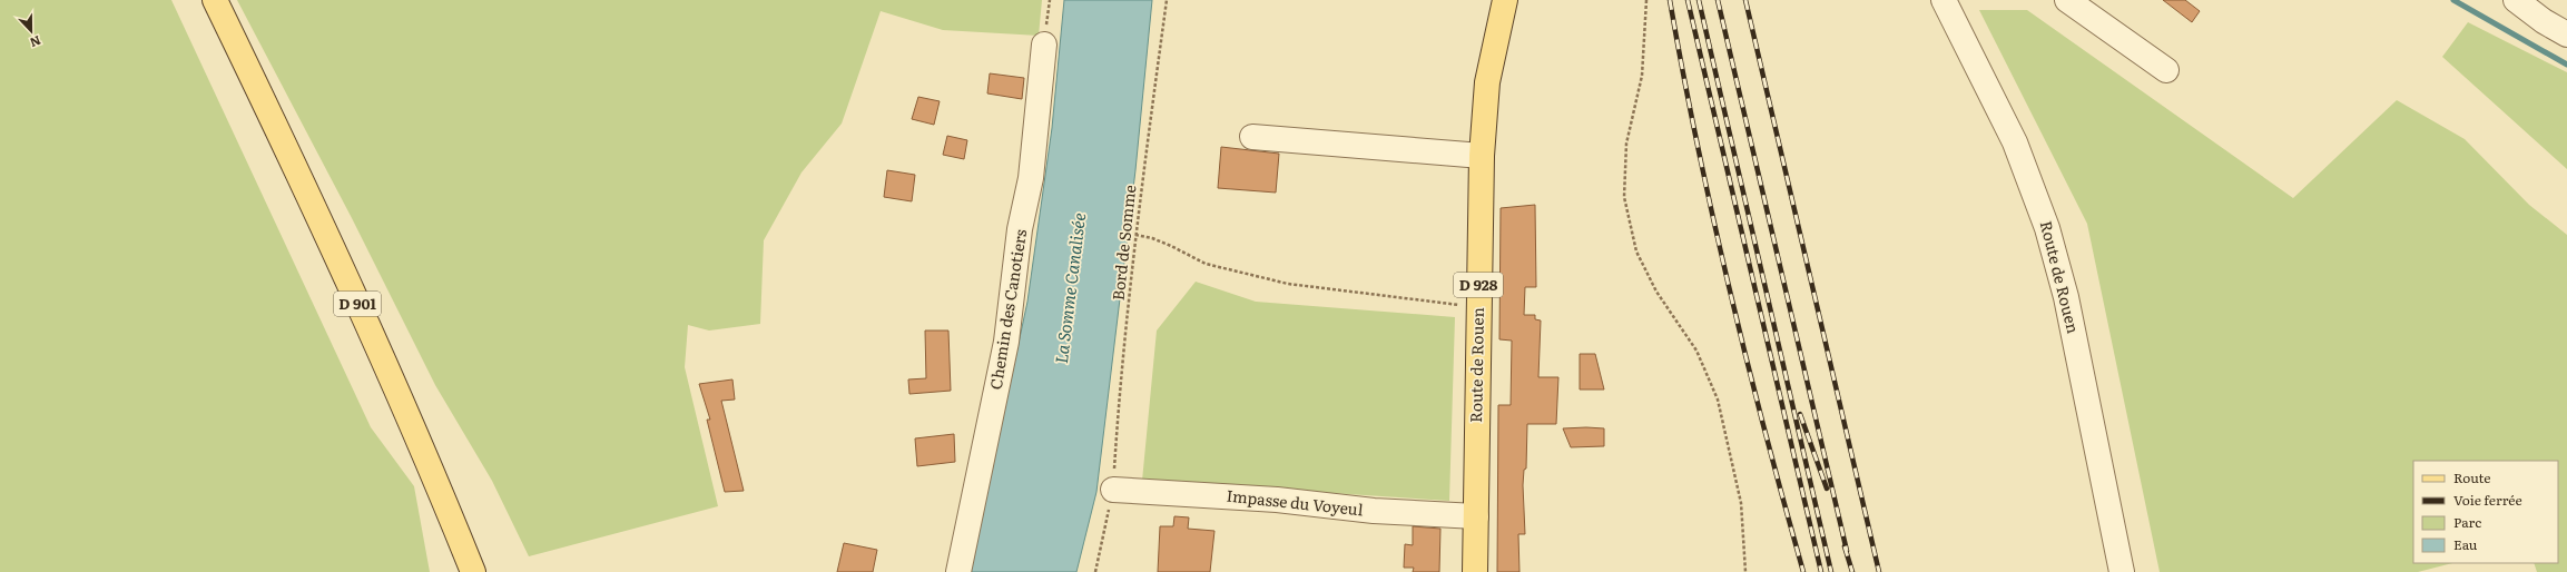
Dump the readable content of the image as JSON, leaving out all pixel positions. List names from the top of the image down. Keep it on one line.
{"streets":{"main road":["Route de Rouen","D 928","D 901"],"street":["Chemin des Canotiers","Impasse du Voyeul"],"path":["Bord de Somme"]},"crossings":[["Bord de Somme","Impasse du Voyeul"],["Route de Rouen","Impasse du Voyeul"]],"water":["La Somme Canalisée"],"legend":["Route","Voie ferrée","Parc","Eau"],"north":"bottom"}
